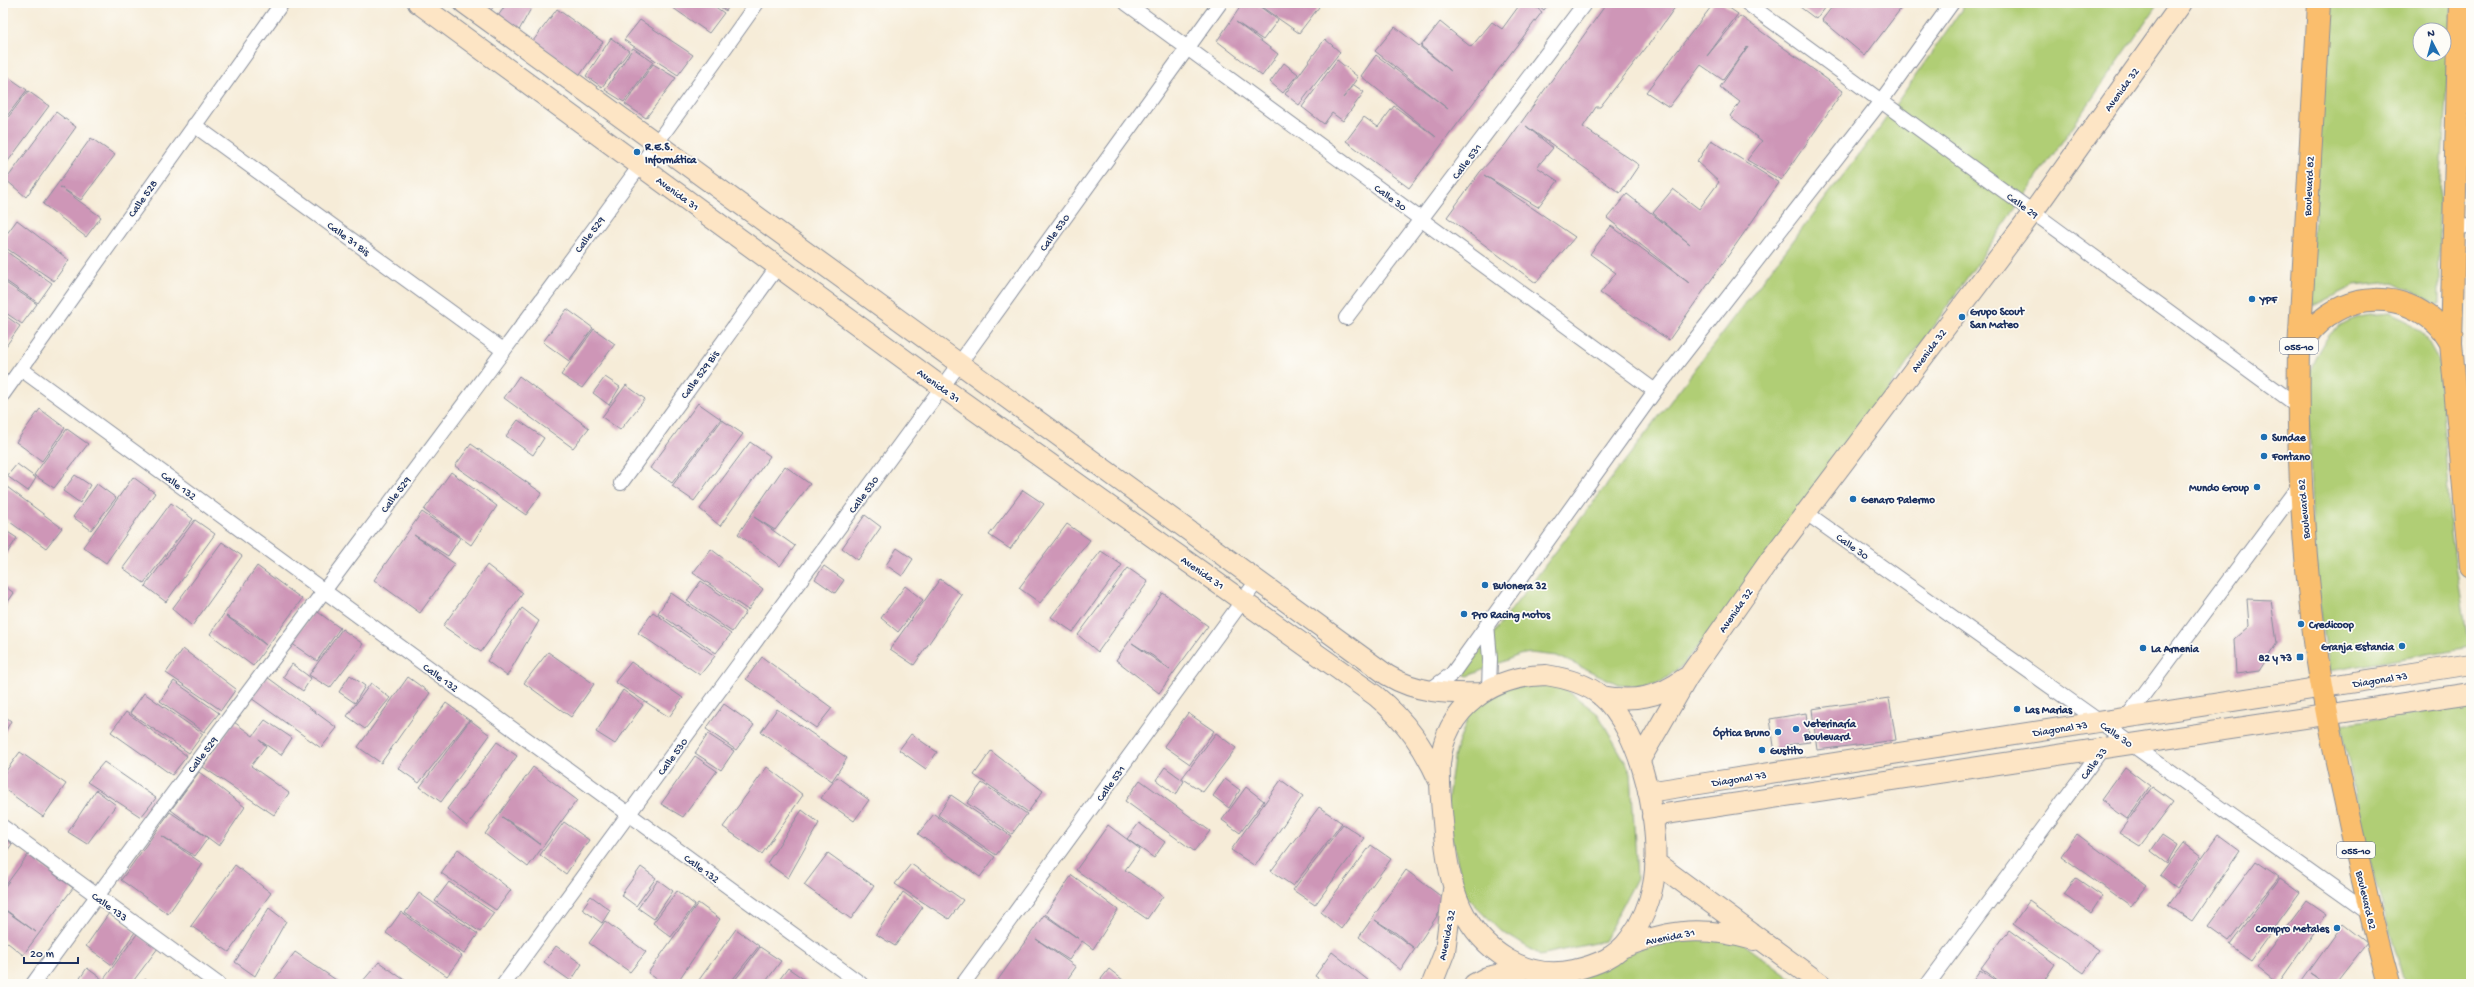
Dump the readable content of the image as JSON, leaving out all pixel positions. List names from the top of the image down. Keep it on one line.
{"streets":{"highway":["Boulevard 82","055-10"],"main road":["Avenida 32","Avenida 31","Diagonal 73"],"street":["Calle 531","Calle 30","Calle 528","Calle 29","Calle 530","Calle 529","Calle 31 Bis","Calle 529 Bis","Calle 132","Calle 33","Calle 133"]},"crossings":[["Avenida 32","Calle 30"],["Avenida 32","Calle 29"],["Calle 531","Avenida 31"],["Calle 531","Calle 30"],["Boulevard 82","Calle 30"],["Boulevard 82","Calle 29"],["Boulevard 82","Diagonal 73"],["Boulevard 82","Calle 33"],["Avenida 31","Calle 530"],["Avenida 31","Calle 529"],["Avenida 31","Calle 529 Bis"],["Calle 30","Calle 530"],["Calle 30","Diagonal 73"],["Calle 30","Calle 33"],["Calle 528","Calle 31 Bis"],["Calle 528","Calle 132"],["Calle 530","Calle 132"],["Calle 529","Calle 31 Bis"],["Calle 529","Calle 132"],["Calle 529","Calle 133"],["Diagonal 73","Calle 33"]],"places":{"other":["R.E.S. Informática","YPF","Grupo Scout San Mateo","Sundae","Fontano","Mundo Group","Genaro Palermo","Bulonera 32","Pro Racing Motos","Credicoop","Granja Estancia","La Arnenia","Las Marias","Veterinaría Boulevard","Óptica Bruno","Gustito","Compro Metales"],"transit":["82 y 73"]},"scale_bar":"20 m","north":"top"}
